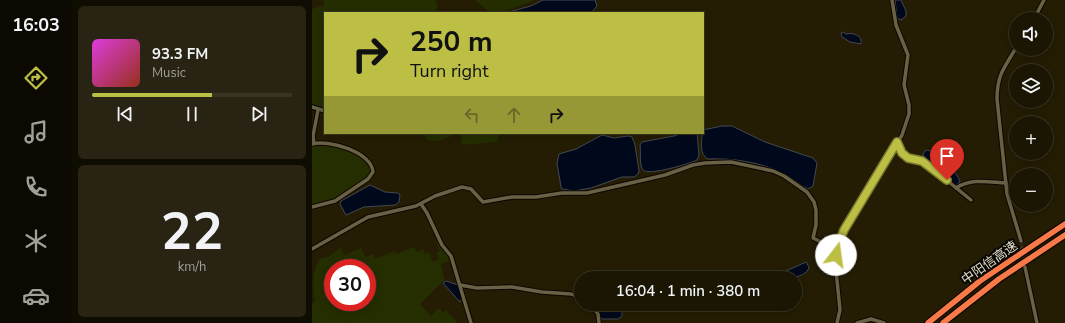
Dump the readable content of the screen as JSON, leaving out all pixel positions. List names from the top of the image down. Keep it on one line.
{"streets":{"highway":["中阳信高速"]},"page":{"tabs":"16:03","map_buttons":["+","−"],"turn":["250 m","Turn right"],"song":["93.3 FM","Music"],"tile":["22","km/h"],"limit":"30","trip":"16:04 · 1 min · 380 m"}}
